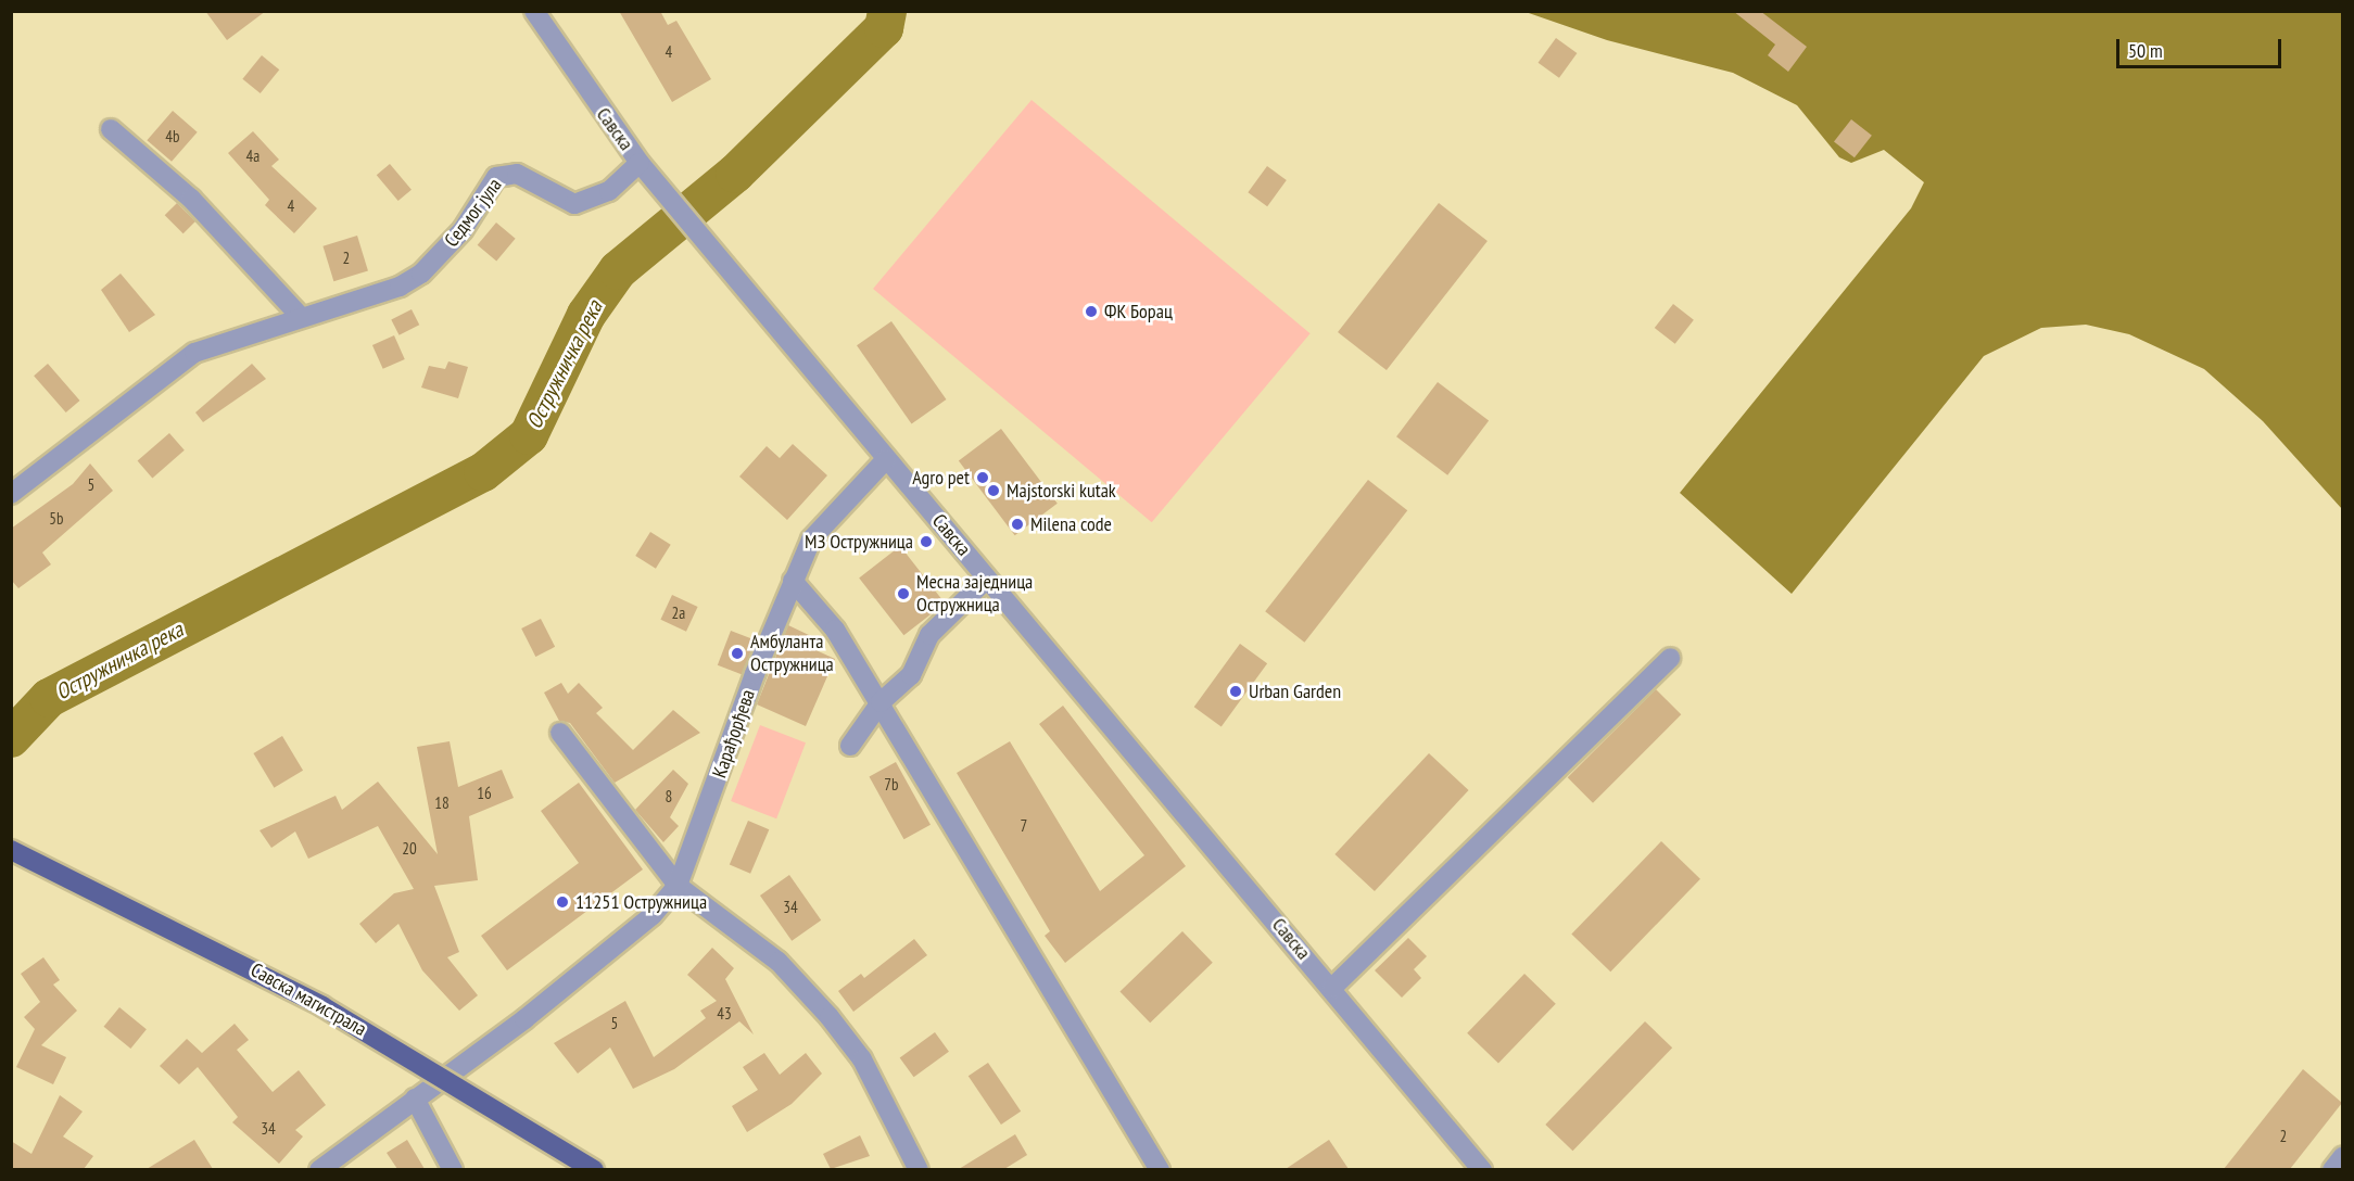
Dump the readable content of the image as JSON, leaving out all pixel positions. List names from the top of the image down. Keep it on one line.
{"streets":{"main road":["Савска магистрала"],"street":["Савска","Седмог јула","Карађорђева"]},"crossings":[["Савска","Седмог јула"],["Савска","Карађорђева"]],"water":["Остружничка река"],"places":["ФК Борац","Agro pet","Majstorski kutak","Milena code","МЗ Остружница","Месна заједница Остружница","Амбуланта Остружница","Urban Garden","11251 Остружница"],"house_numbers":["4","4b","4a","4","2","5","5b","2a","7b","16","8","18","7","20","34","43","5","34","2"],"scale_bar":"50 m"}
